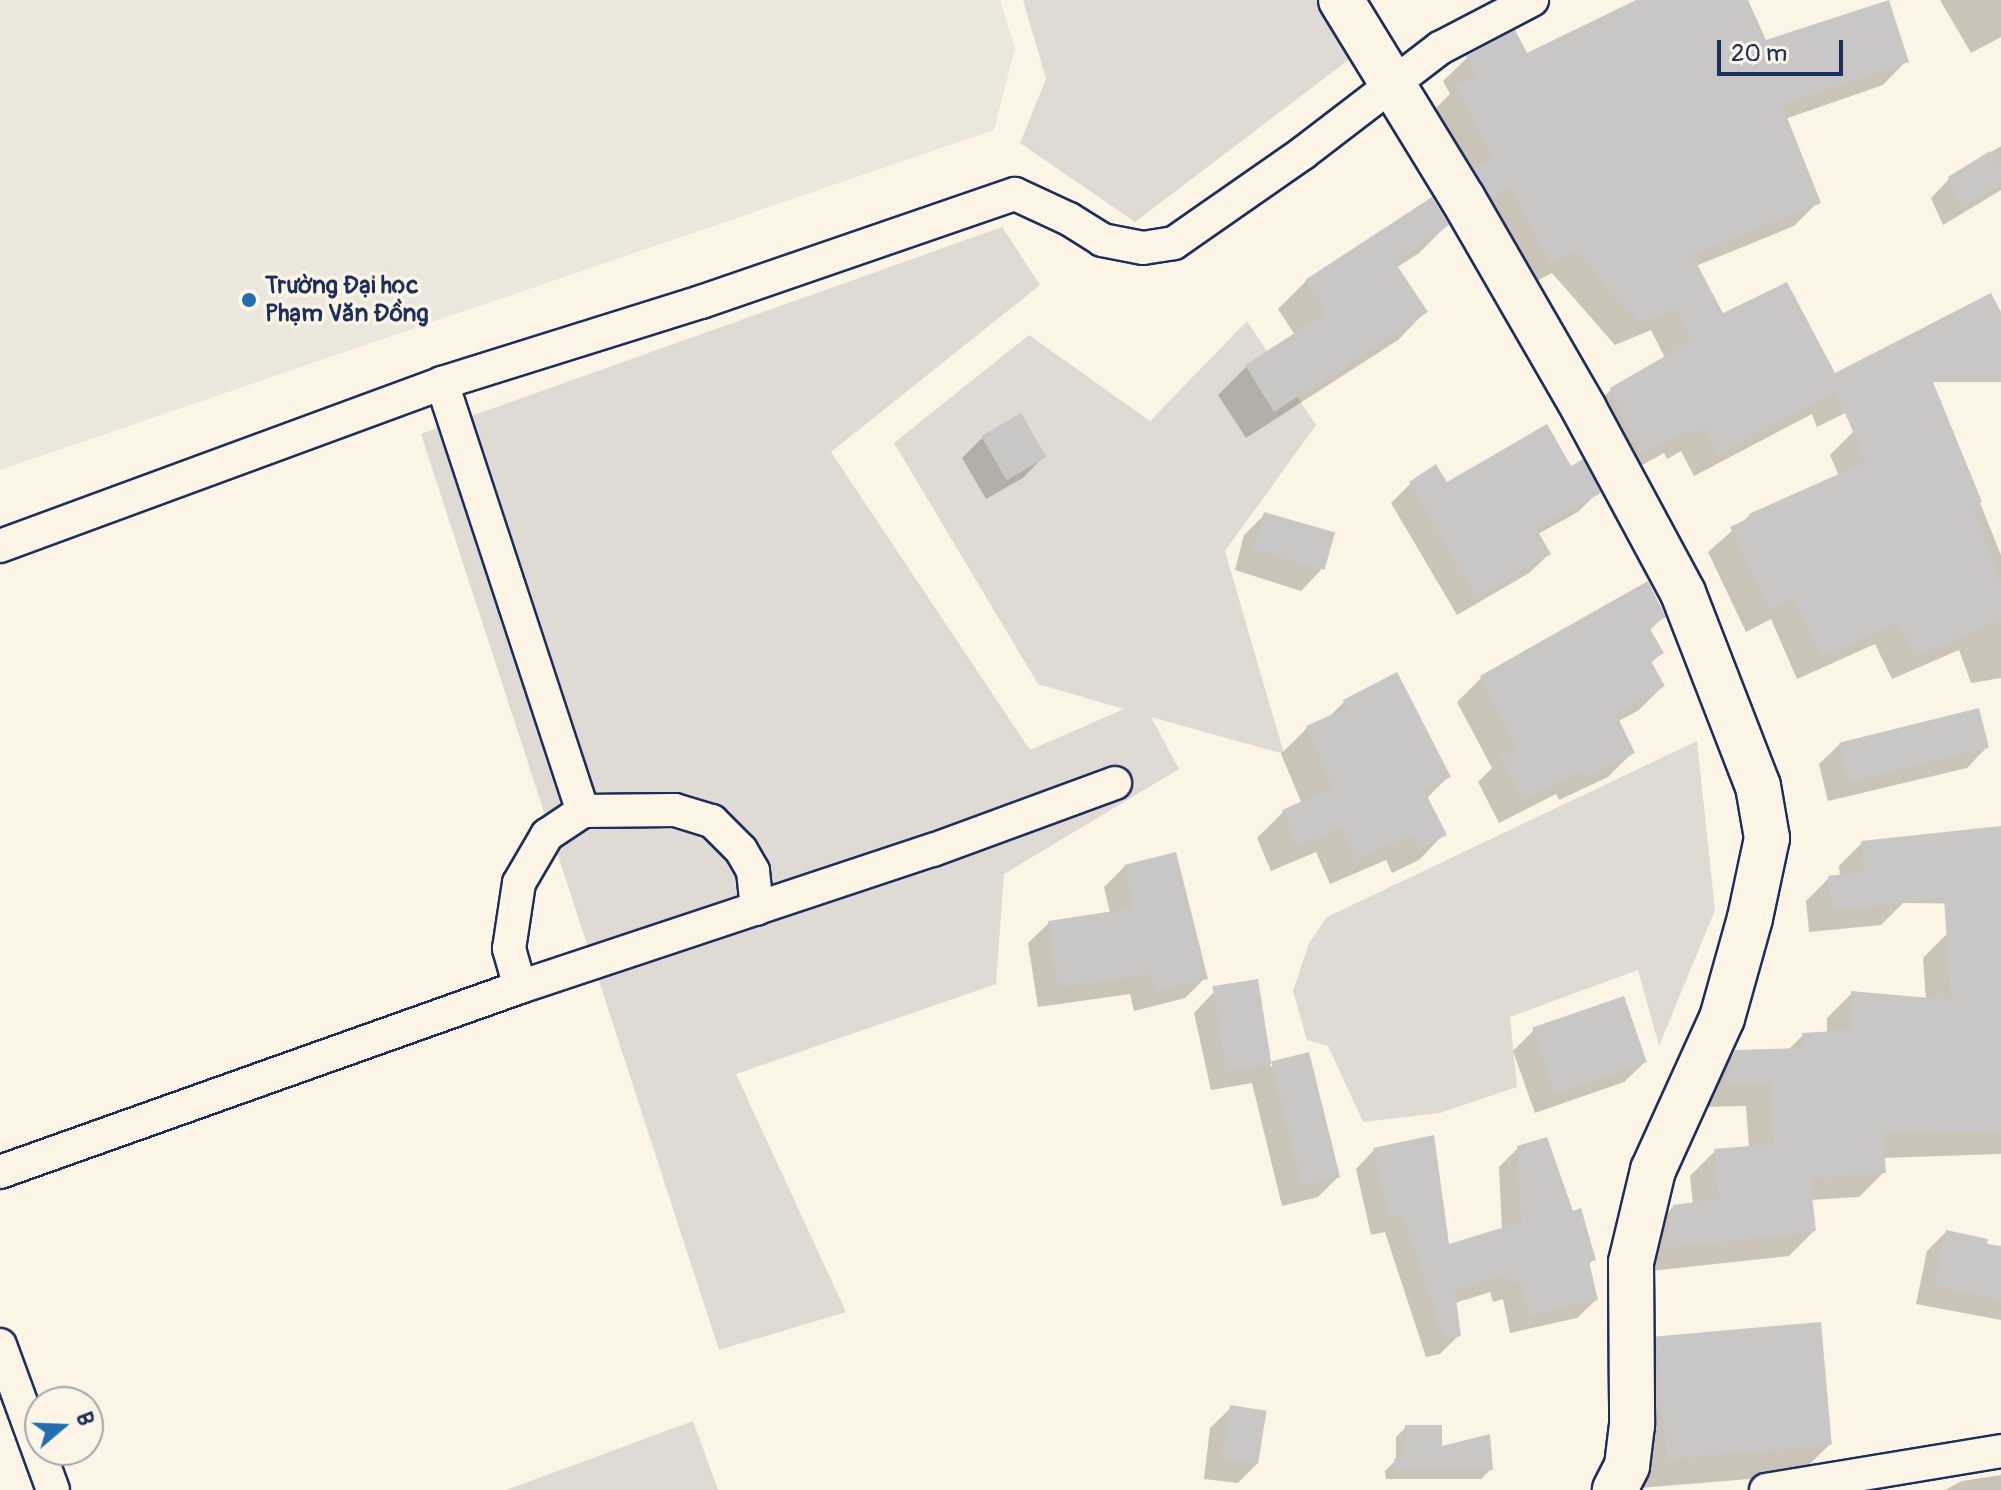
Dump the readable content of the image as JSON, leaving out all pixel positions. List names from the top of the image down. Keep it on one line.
{"places":["Trường Đại học Phạm Văn Đồng"],"scale_bar":"20 m","north":"right"}
